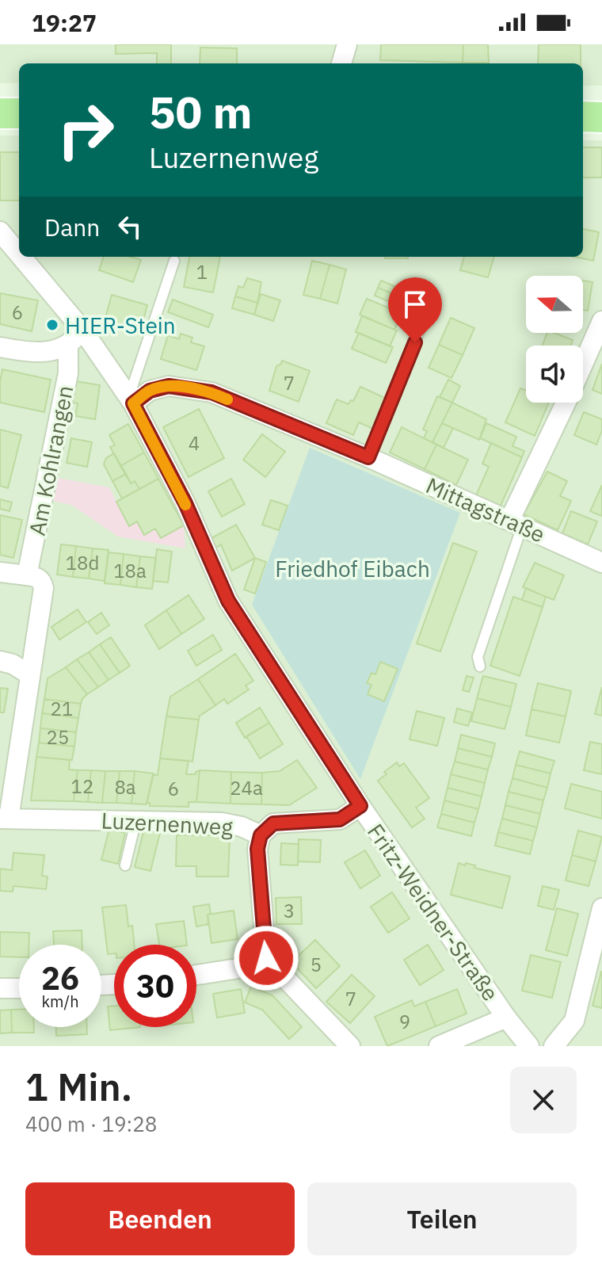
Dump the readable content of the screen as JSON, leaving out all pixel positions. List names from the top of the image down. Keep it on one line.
{"streets":{"street":["Am Kohlrangen","Mittagstraße","Luzernenweg","Fritz-Weidner-Straße"]},"crossings":[["Mittagstraße","Fritz-Weidner-Straße"],["Luzernenweg","Fritz-Weidner-Straße"]],"parks":["Friedhof Eibach"],"places":["HIER-Stein"],"house_numbers":["1","6","7","4","18d","18a","21","25","12","8a","24a","6","3","5","7","9"],"north":"left","page":{"status":"19:27","turn":["50 m","Luzernenweg"],"then":"Dann","speed":"26 km/h","limit":"30","heading":["1 Min.","400 m · 19:28"],"buttons":["Beenden","Teilen"]}}
